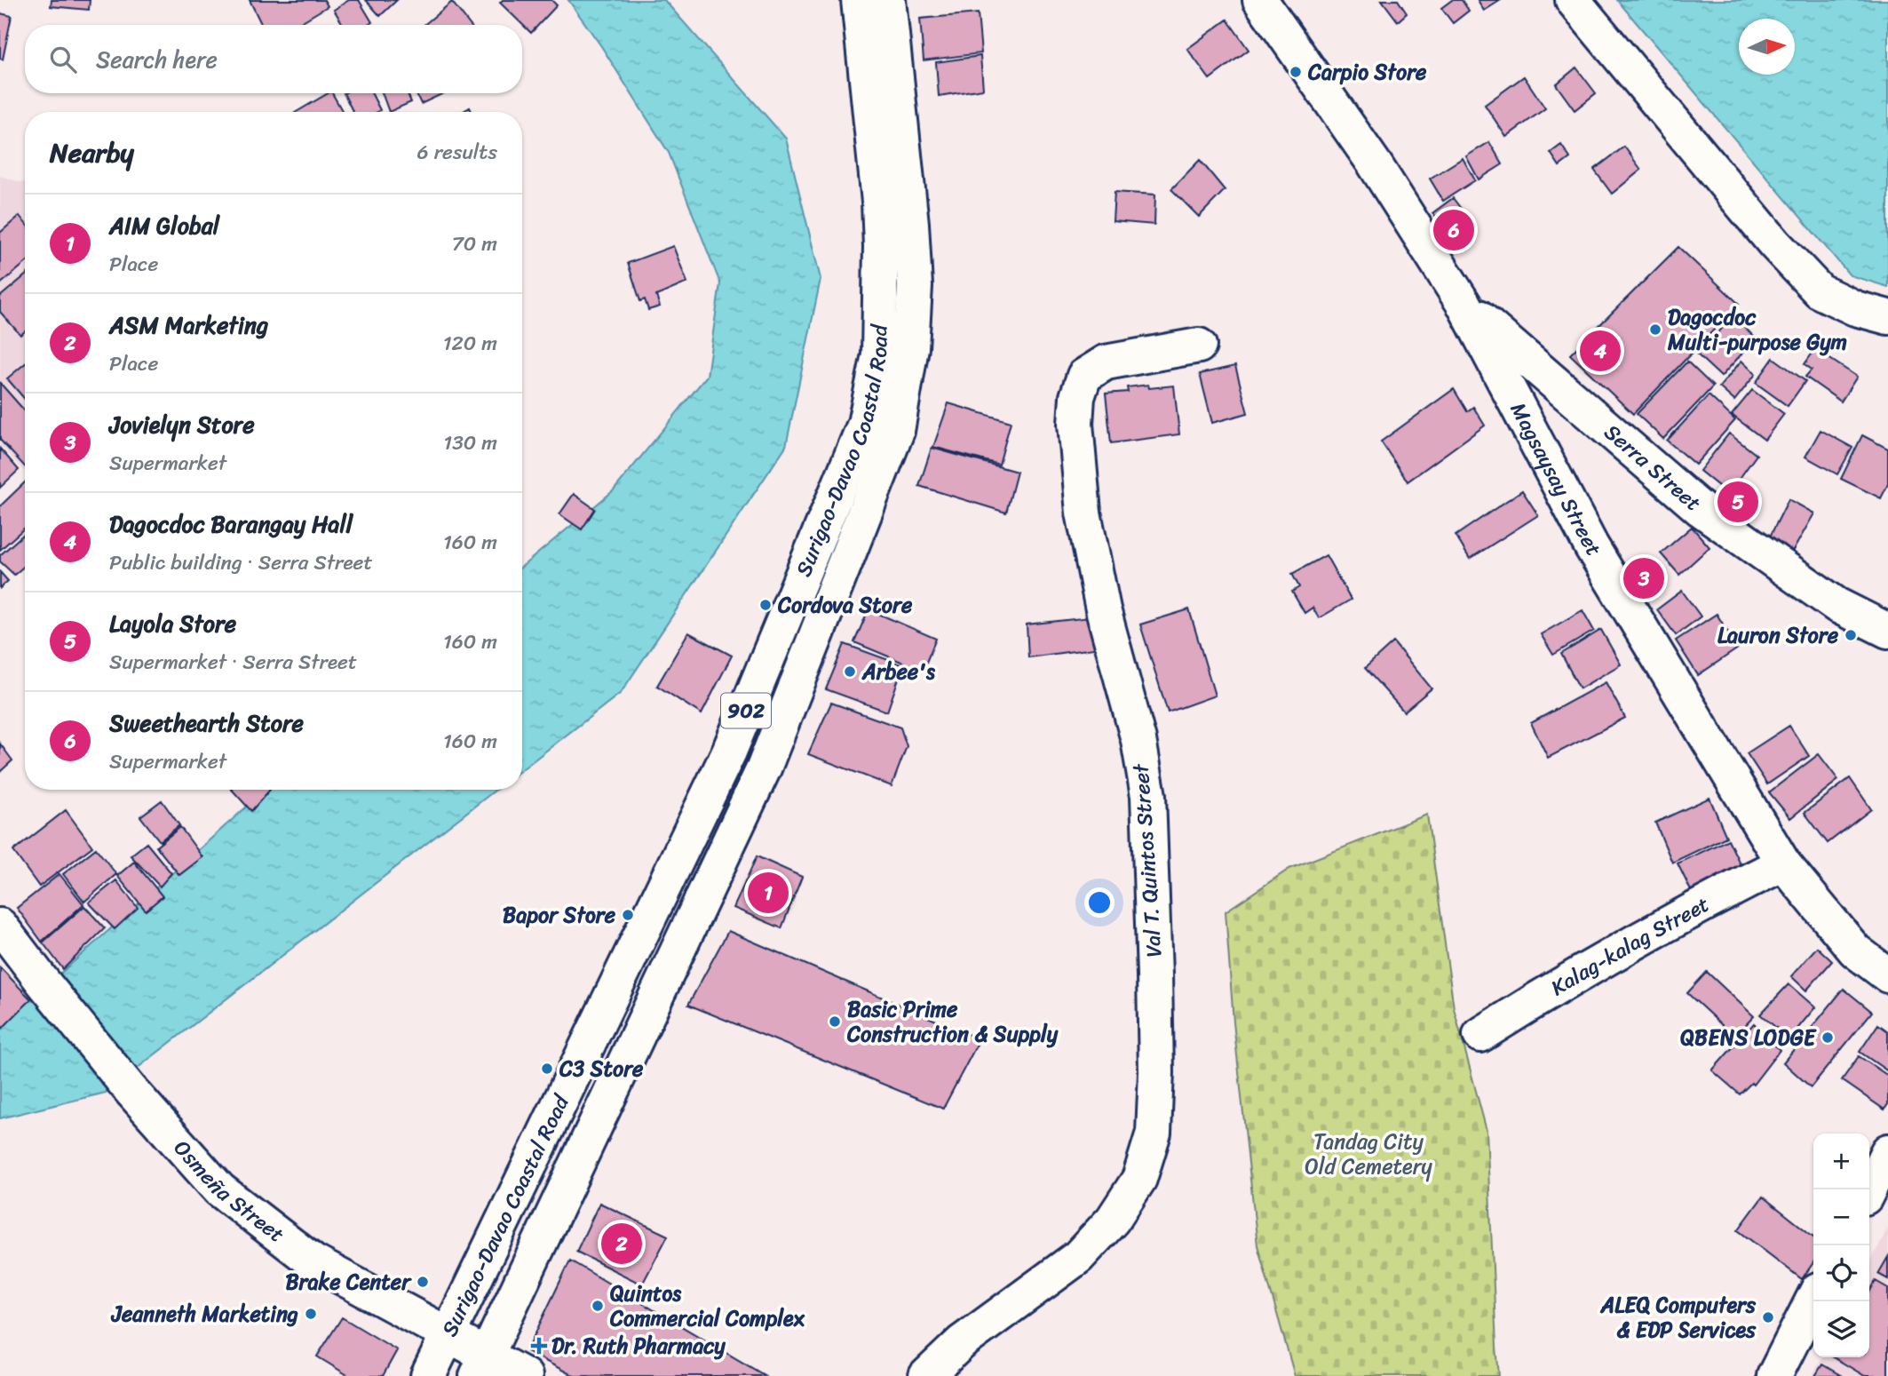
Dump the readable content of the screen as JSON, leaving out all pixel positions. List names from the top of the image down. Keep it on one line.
{"streets":{"main road":["Surigao-Davao Coastal Road","Serra Street","Magsaysay Street","902","Val T. Quintos Street","Kalag-kalag Street","Osmeña Street"]},"crossings":[["Surigao-Davao Coastal Road","Osmeña Street"],["Serra Street","Magsaysay Street"],["Magsaysay Street","Kalag-kalag Street"]],"parks":["Tandag City Old Cemetery"],"places":{"other":["Carpio Store","Dagocdoc Multi-purpose Gym","Cordova Store","Lauron Store","Arbee's","Bapor Store","Basic Prime Construction & Supply","QBENS LODGE","C3 Store","Brake Center","Quintos Commercial Complex","Jeanneth Marketing","ALEQ Computers & EDP Services"],"health":["Dr. Ruth Pharmacy"]},"north":"right","page":{"search":"Search here","heading":["Nearby","6 results"],"list":[{"mark":"1","name":"AIM Global","note":"Place","value":"70 m"},{"mark":"2","name":"ASM Marketing","note":"Place","value":"120 m"},{"mark":"3","name":"Jovielyn Store","note":"Supermarket","value":"130 m"},{"mark":"4","name":"Dagocdoc Barangay Hall","note":"Public building · Serra Street","value":"160 m"},{"mark":"5","name":"Layola Store","note":"Supermarket · Serra Street","value":"160 m"},{"mark":"6","name":"Sweethearth Store","note":"Supermarket","value":"160 m"}],"pins":["6","4","5","3","1","2"],"map_buttons":["+","−"]}}
